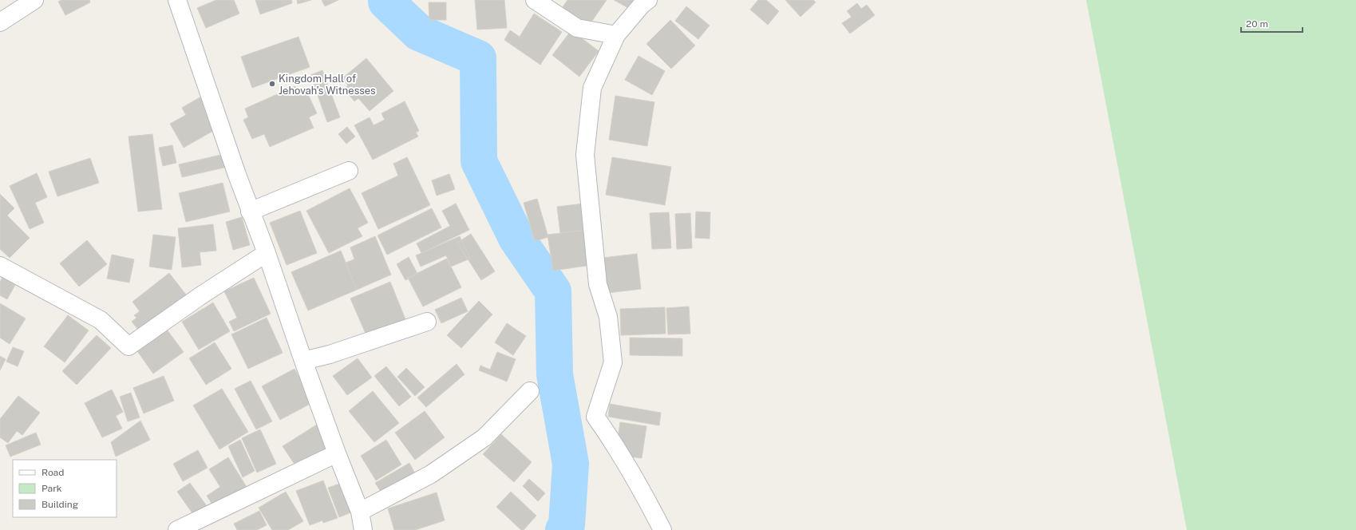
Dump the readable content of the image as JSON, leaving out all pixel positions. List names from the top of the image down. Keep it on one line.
{"places":["Kingdom Hall of Jehovah's Witnesses"],"legend":["Road","Park","Building"],"scale_bar":"20 m"}
